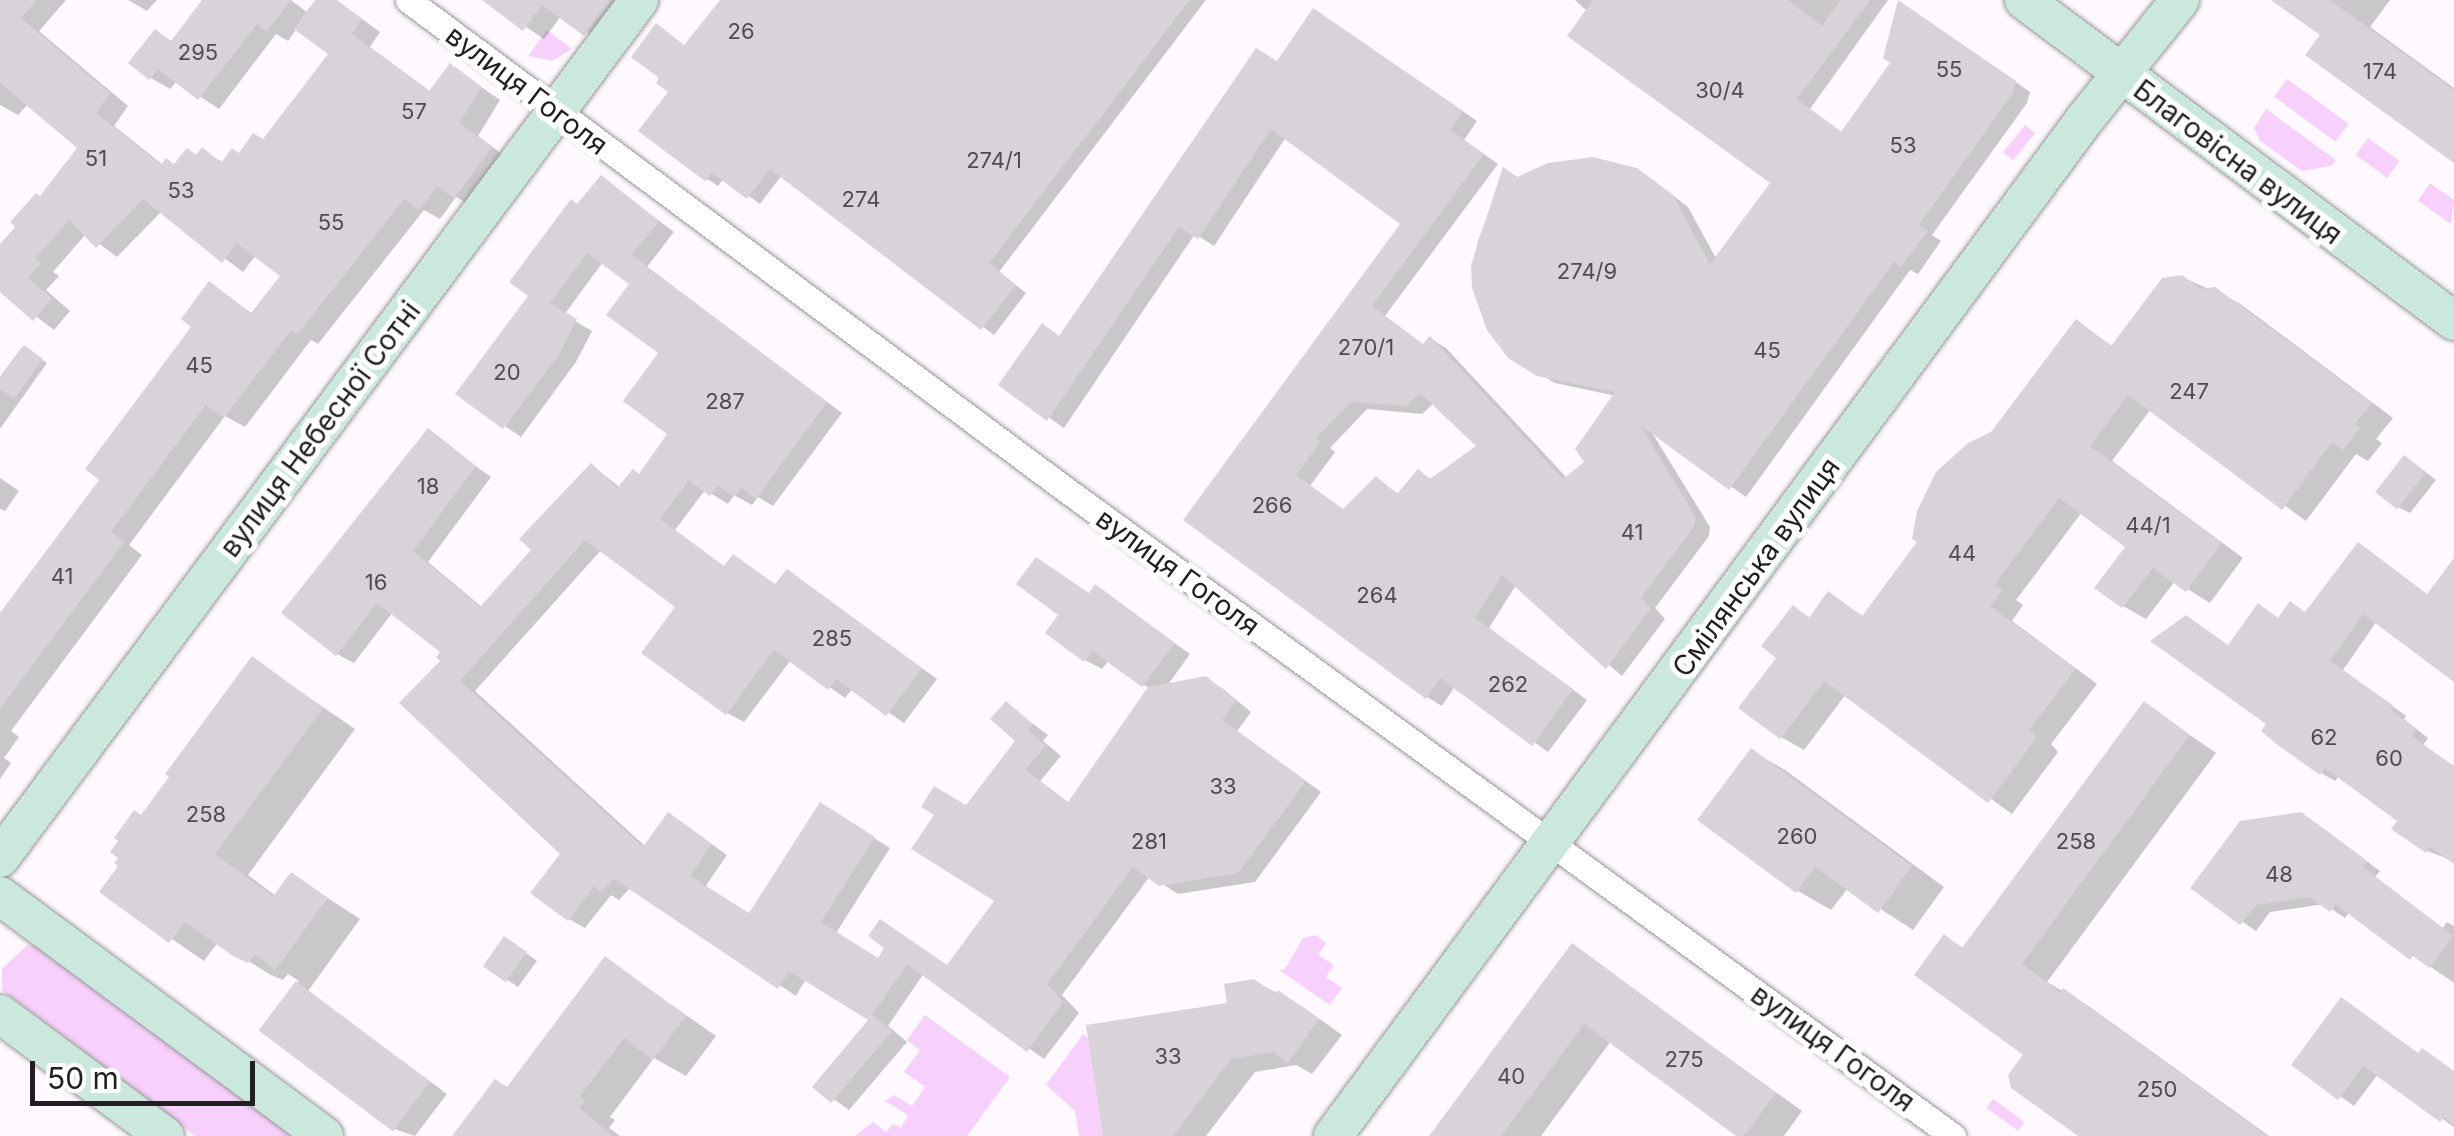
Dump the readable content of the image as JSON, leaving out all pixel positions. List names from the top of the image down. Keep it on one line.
{"streets":{"main road":["Благовісна вулиця","вулиця Небесної Сотні","Смілянська вулиця"],"street":["вулиця Гоголя"]},"crossings":[["вулиця Гоголя","вулиця Небесної Сотні"],["вулиця Гоголя","Смілянська вулиця"],["Благовісна вулиця","Смілянська вулиця"]],"house_numbers":["26","295","55","174","30/4","57","53","51","274/1","53","274","55","274/9","270/1","45","45","20","247","287","18","266","44/1","41","44","41","16","264","285","262","62","60","33","258","260","281","258","48","33","275","40","250"],"scale_bar":"50 m"}
